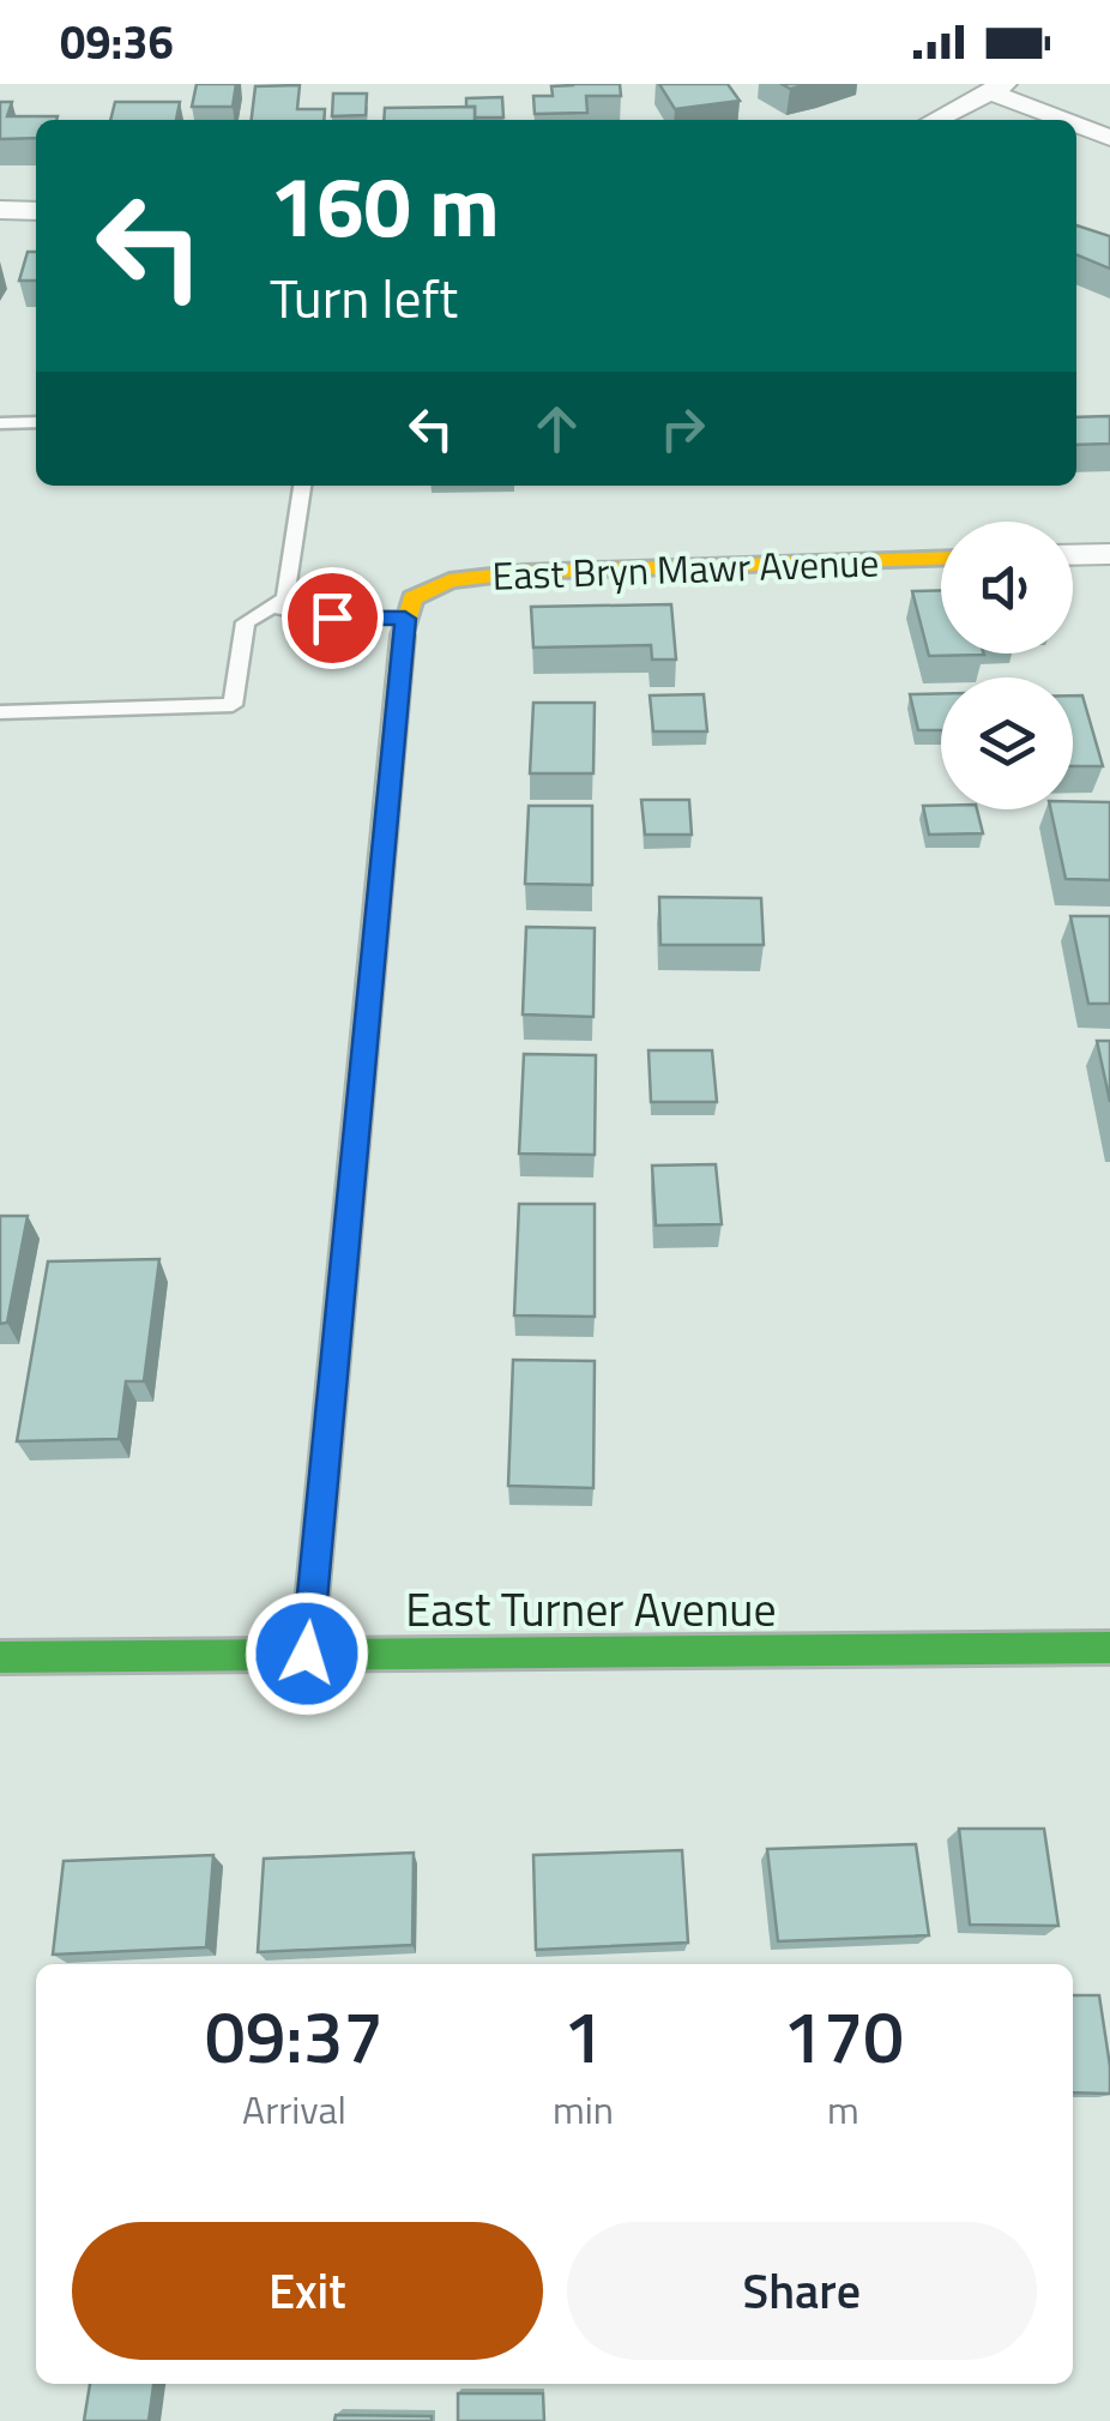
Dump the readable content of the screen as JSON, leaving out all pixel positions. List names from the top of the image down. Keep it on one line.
{"streets":{"street":["East Bryn Mawr Avenue","East Turner Avenue"]},"page":{"status":"09:36","turn":["160 m","Turn left"],"eta":["09:37","Arrival","1","min","170","m"],"buttons":["Exit","Share"]}}
